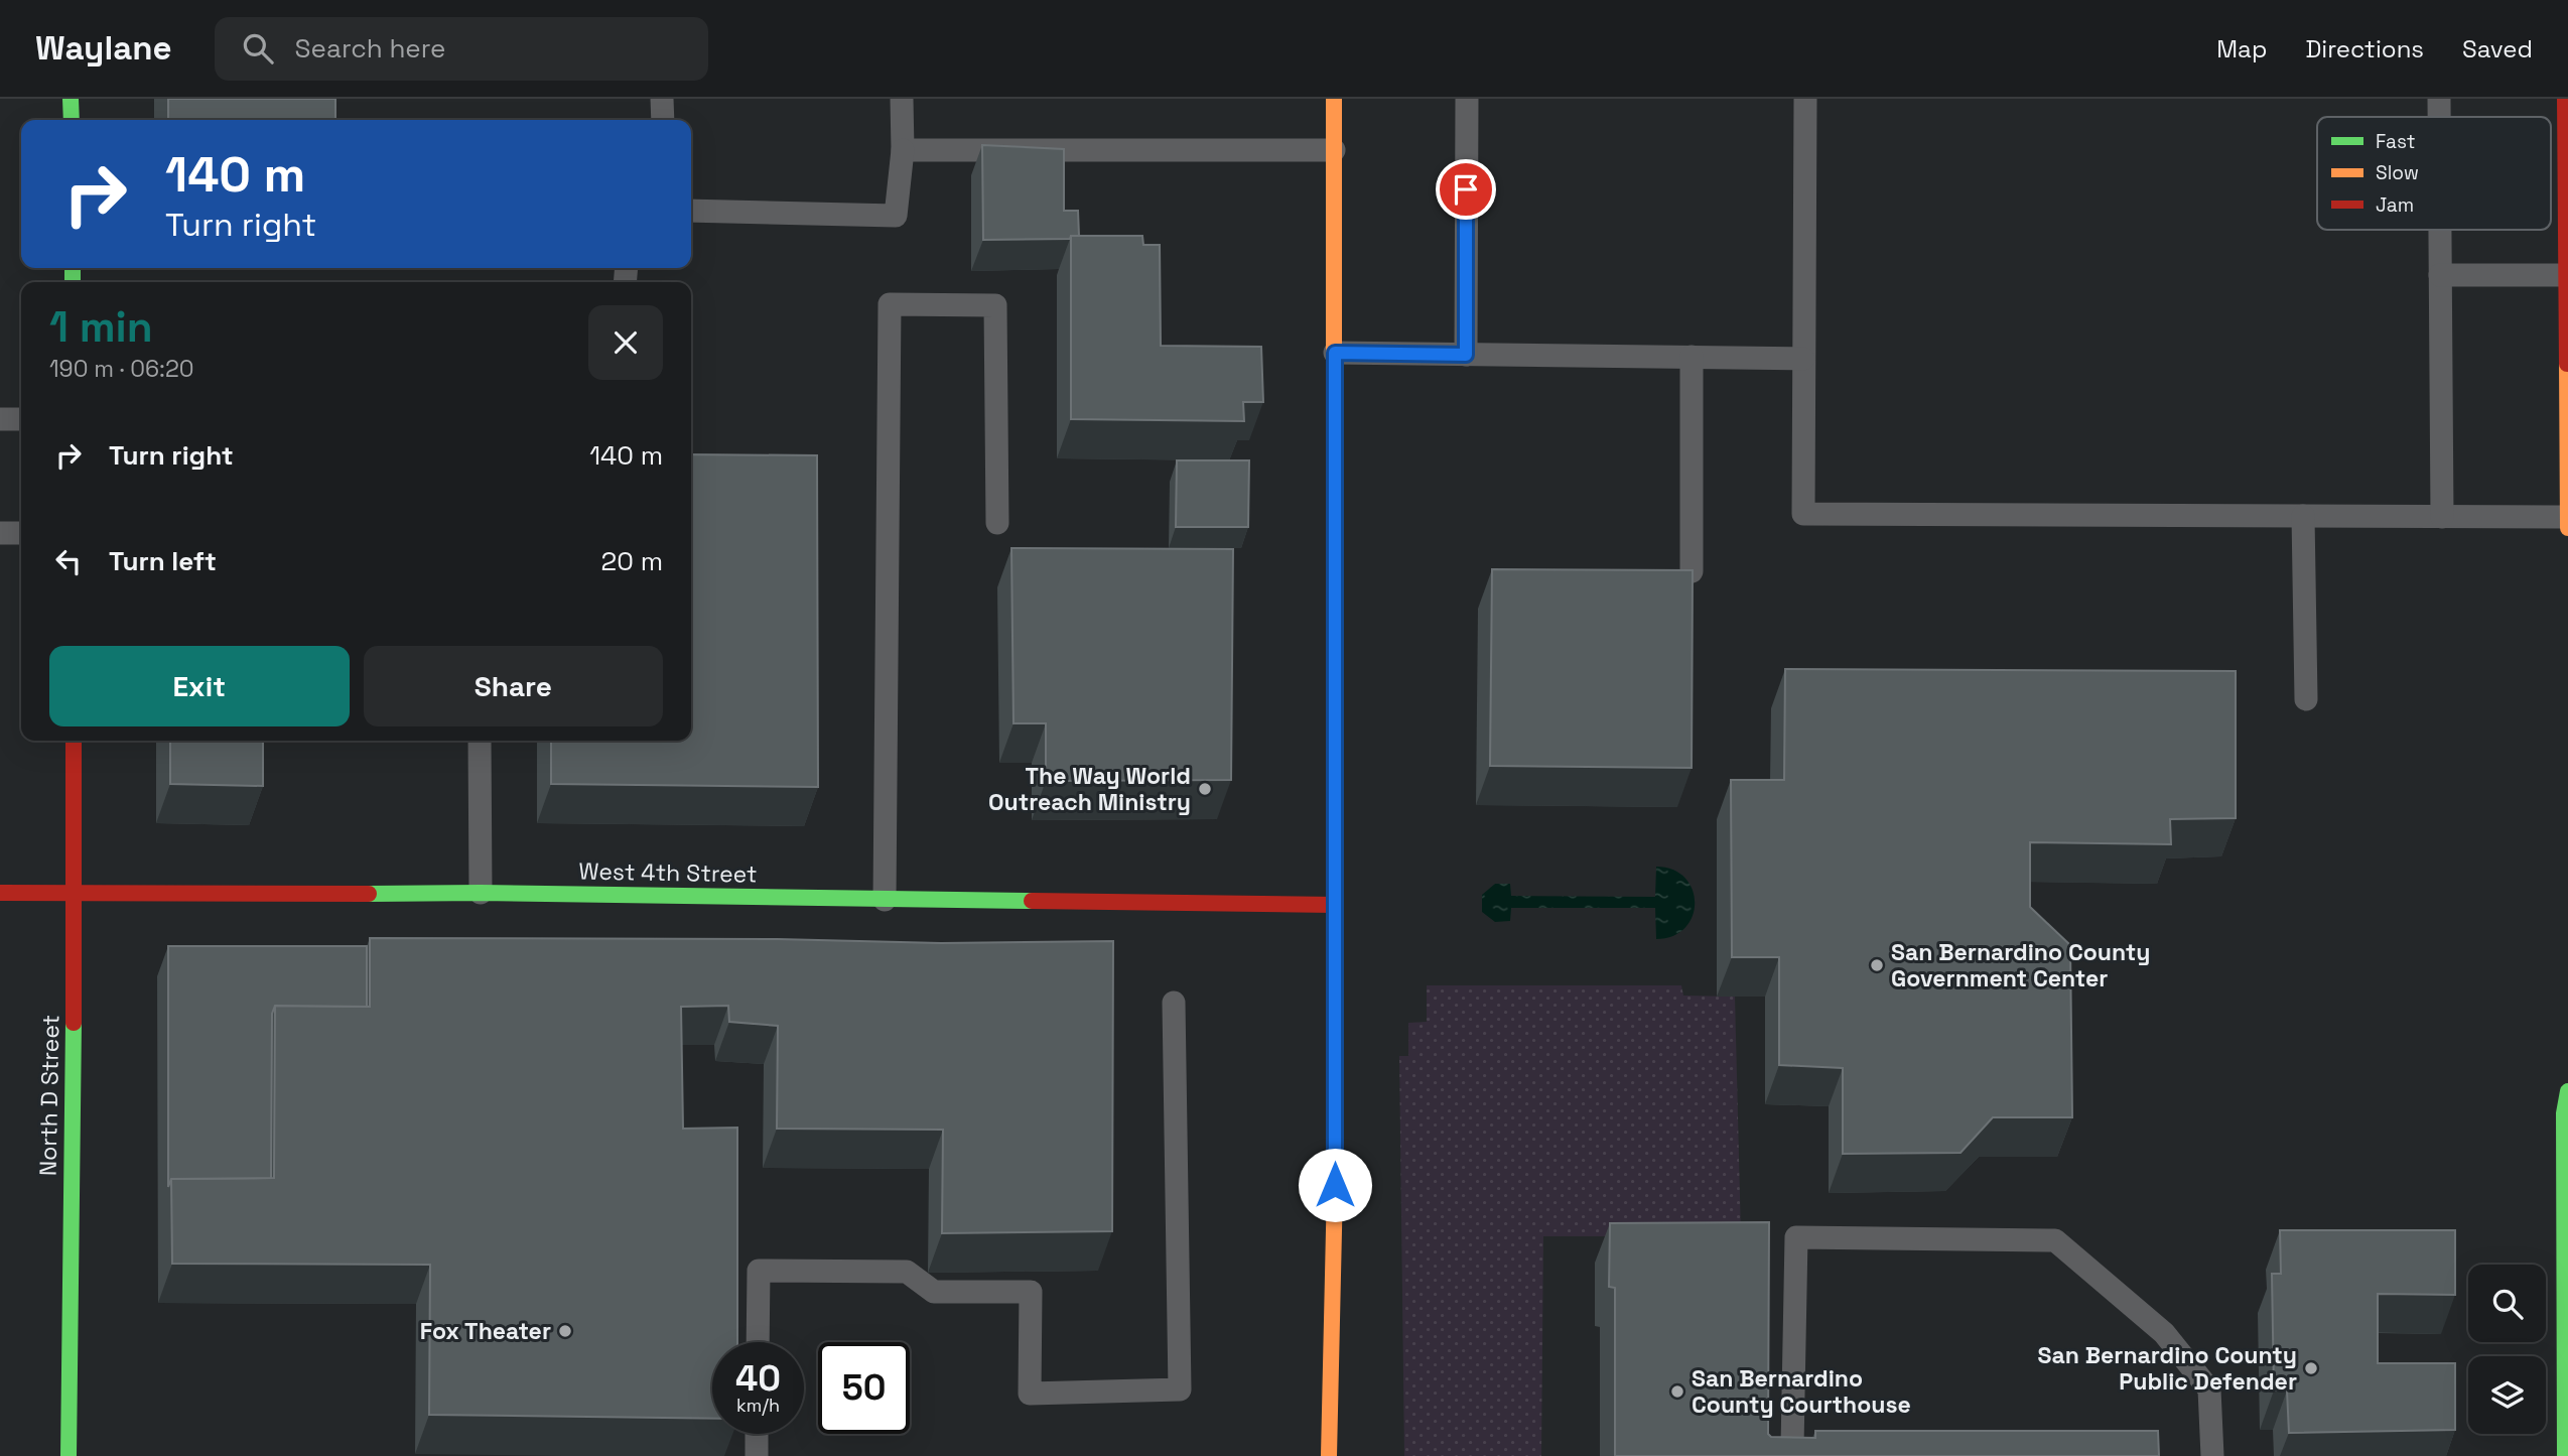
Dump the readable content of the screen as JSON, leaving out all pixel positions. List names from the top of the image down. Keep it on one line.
{"streets":{"main road":["West 4th Street","North D Street"]},"crossings":[["West 4th Street","North D Street"]],"places":["The Way World Outreach Ministry","San Bernardino County Government Center","Fox Theater","San Bernardino County Public Defender","San Bernardino County Courthouse"],"legend":["Fast","Slow","Jam"],"page":{"header":"Waylane","search":"Search here","nav":["Map","Directions","Saved"],"turn":["140 m","Turn right"],"heading":["1 min","190 m · 06:20"],"list":[{"name":"Turn right","value":"140 m"},{"name":"Turn left","value":"20 m"}],"buttons":["Exit","Share"],"speed":"40 km/h","limit":"50"}}
